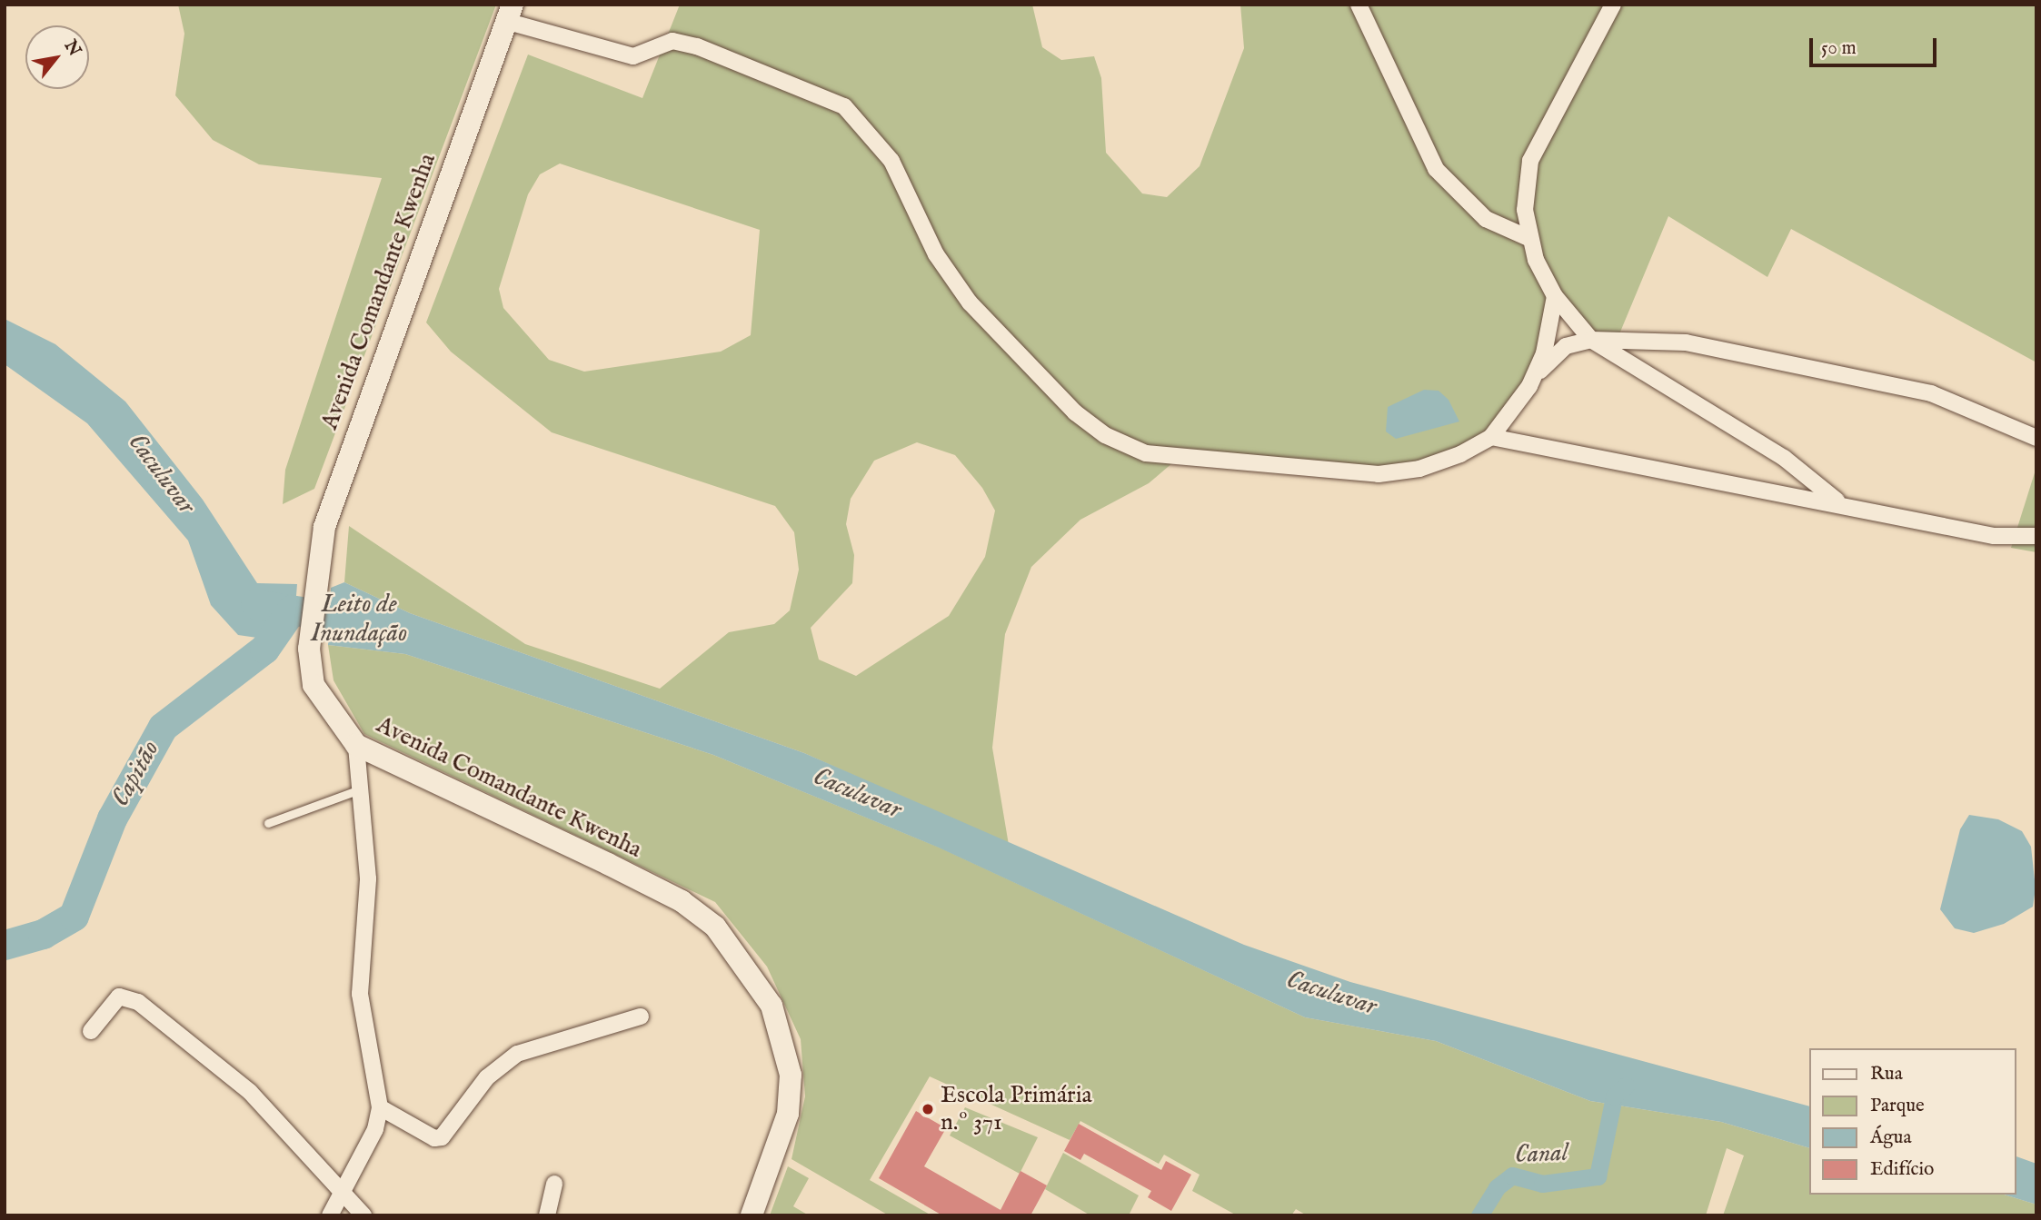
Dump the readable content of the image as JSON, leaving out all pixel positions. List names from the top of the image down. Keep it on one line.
{"streets":{"main road":["Avenida Comandante Kwenha"]},"water":["Caculuvar","Leito de Inundação","Capitão","Canal"],"places":["Escola Primária n.º 371"],"legend":["Rua","Parque","Água","Edifício"],"scale_bar":"50 m","north":"top right"}
